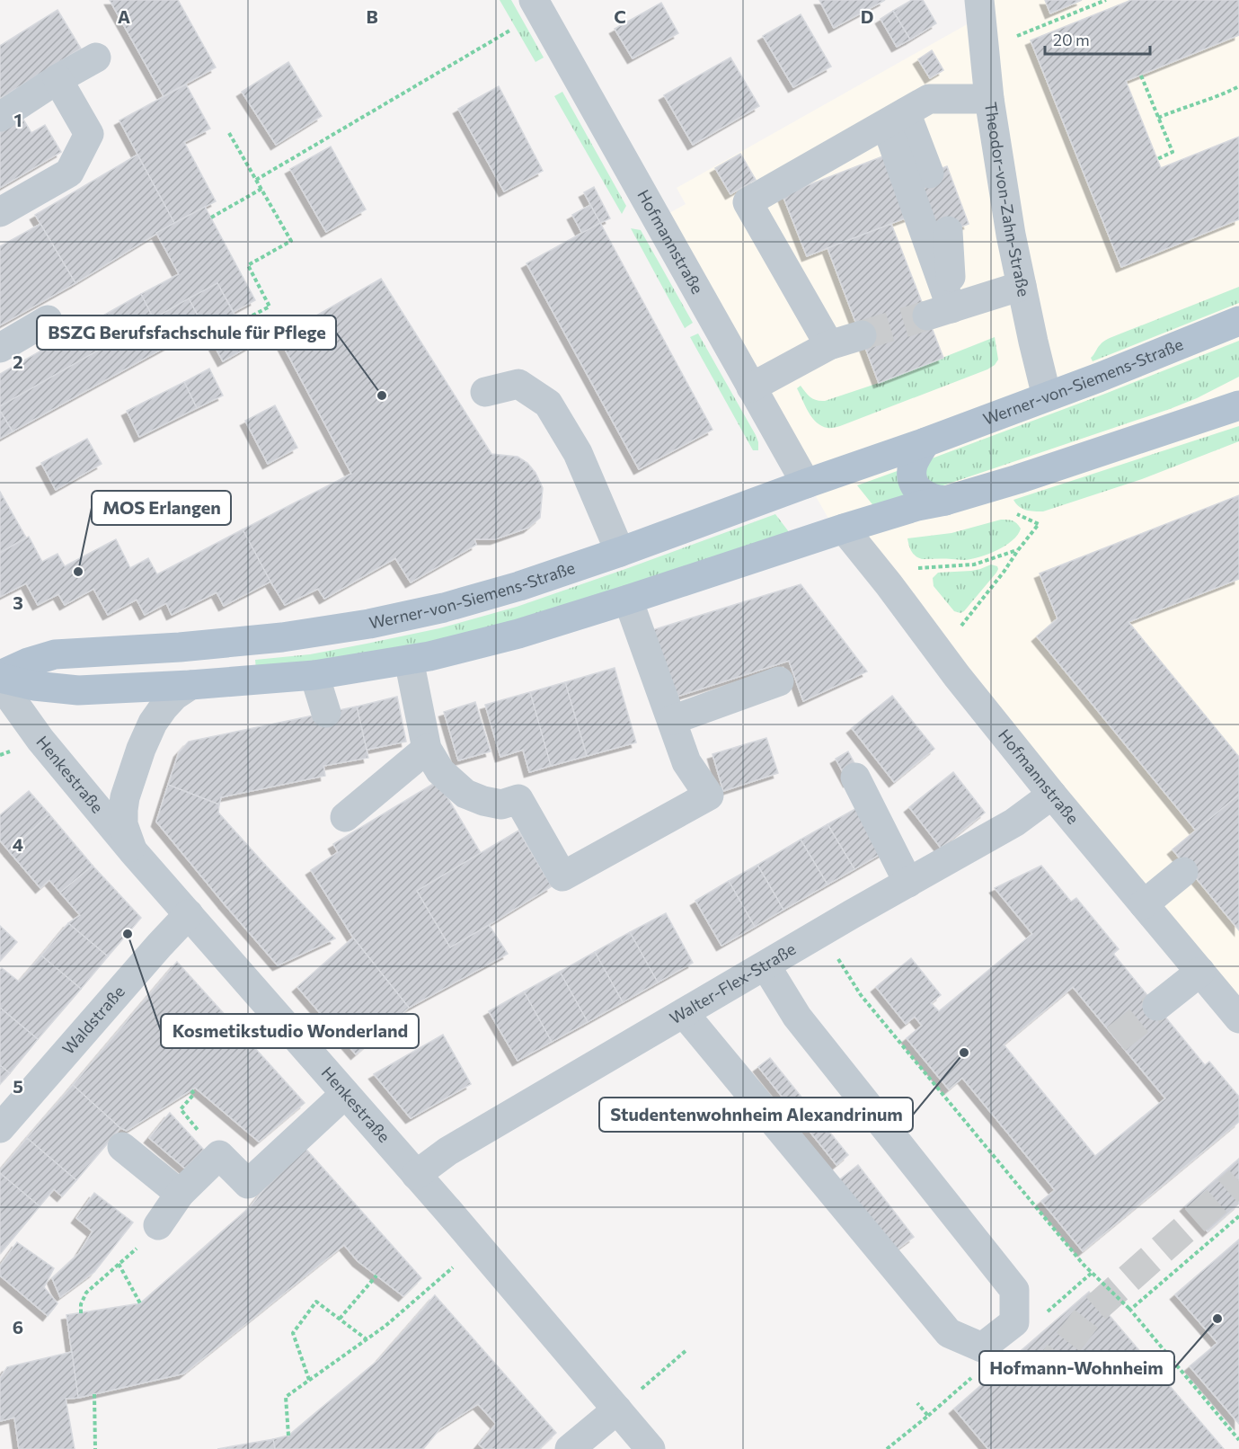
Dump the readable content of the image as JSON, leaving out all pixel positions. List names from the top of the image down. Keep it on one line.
{"streets":{"main road":["Werner-von-Siemens-Straße"],"street":["Theodor-von-Zahn-Straße","Hofmannstraße","Henkestraße","Walter-Flex-Straße","Waldstraße"]},"crossings":[["Theodor-von-Zahn-Straße","Werner-von-Siemens-Straße"],["Hofmannstraße","Werner-von-Siemens-Straße"],["Hofmannstraße","Walter-Flex-Straße"],["Henkestraße","Walter-Flex-Straße"],["Henkestraße","Waldstraße"]],"places":["BSZG Berufsfachschule für Pflege","MOS Erlangen","Kosmetikstudio Wonderland","Studentenwohnheim Alexandrinum","Hofmann-Wohnheim"],"scale_bar":"20 m","grid":{"columns":["A","B","C","D"],"rows":["1","2","3","4","5","6"]}}
